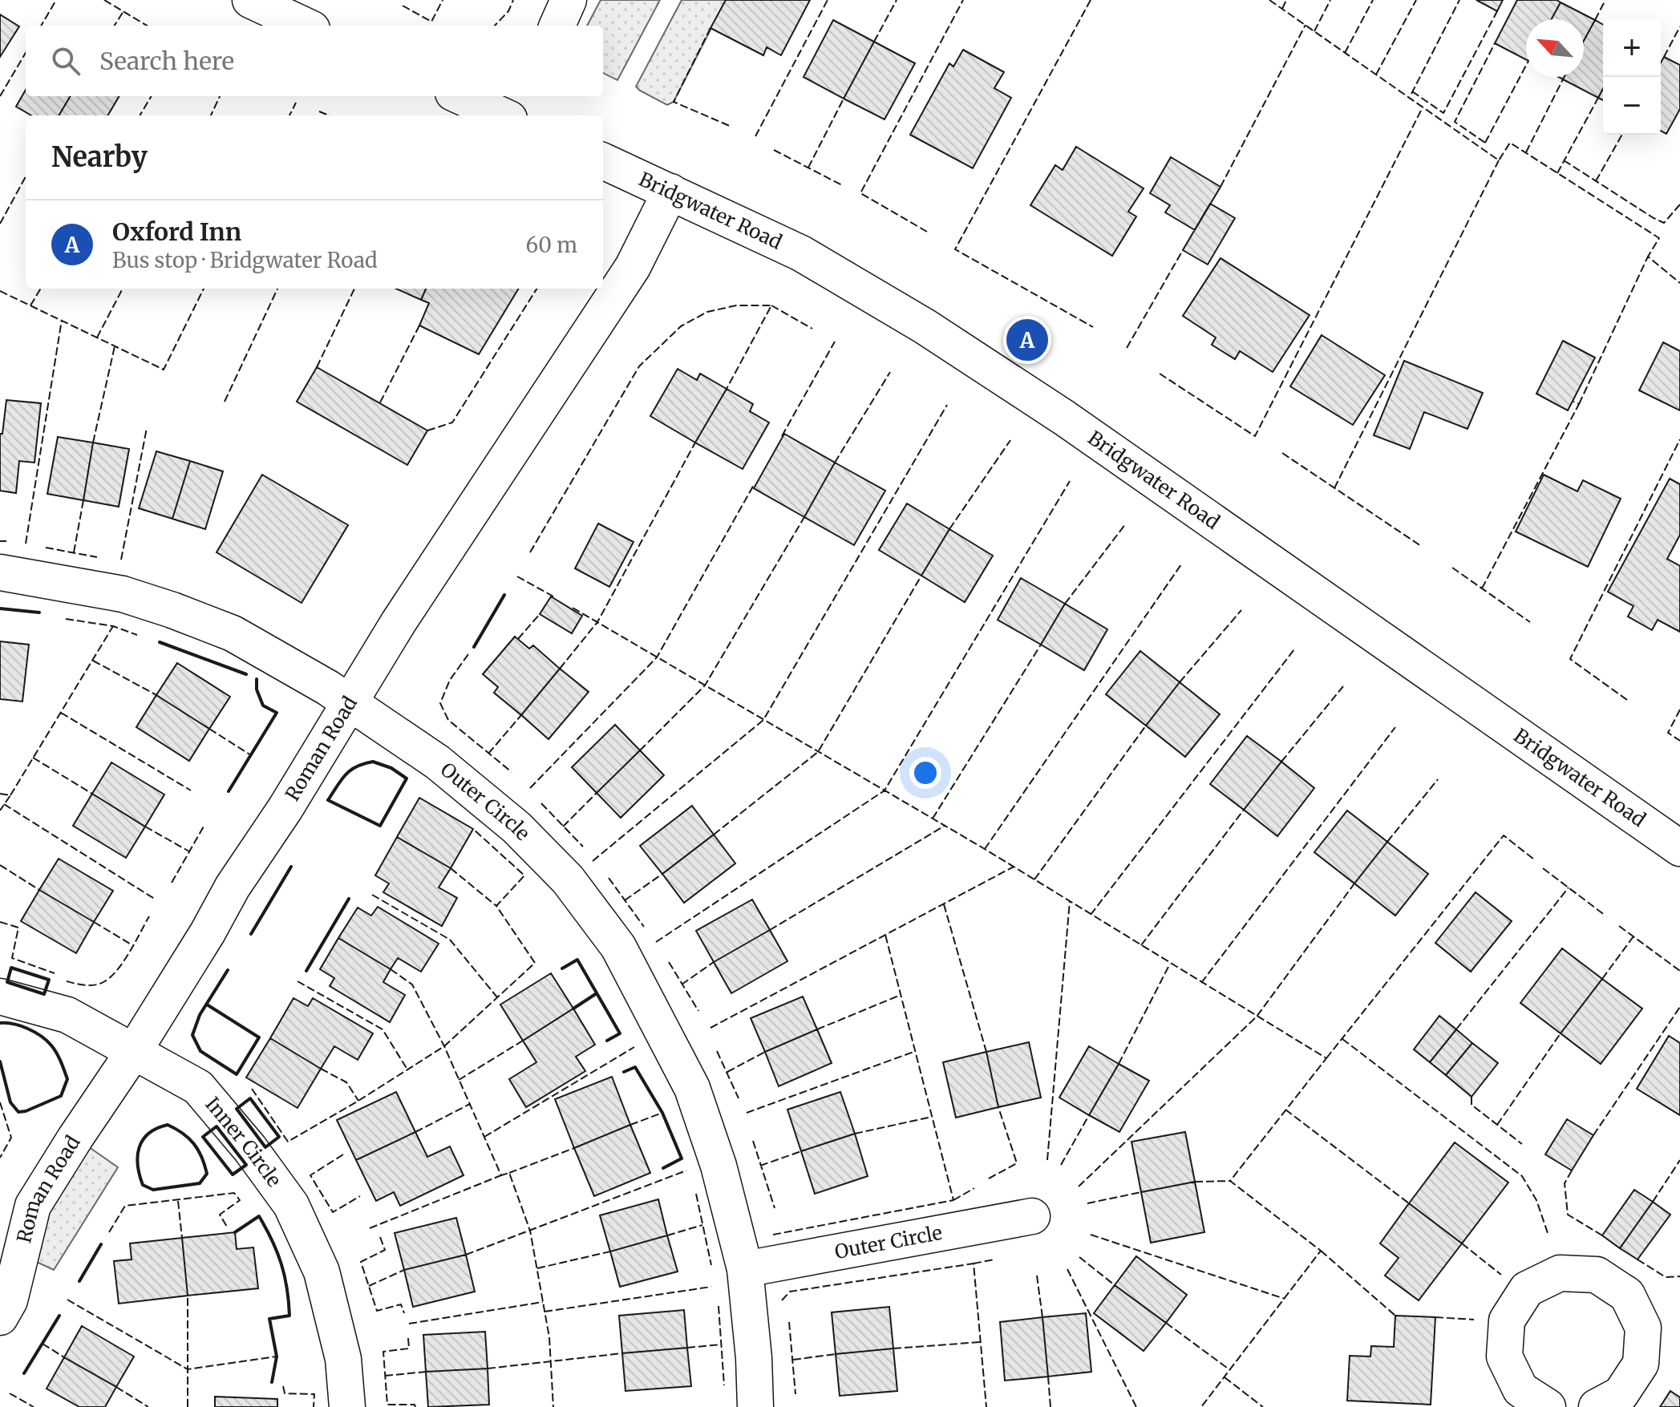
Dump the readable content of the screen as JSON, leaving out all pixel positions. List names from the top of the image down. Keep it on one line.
{"streets":{"street":["Bridgwater Road","Roman Road","Outer Circle","Inner Circle"]},"crossings":[["Bridgwater Road","Roman Road"],["Roman Road","Outer Circle"],["Roman Road","Inner Circle"]],"north":"top left","page":{"map_buttons":["+","−"],"search":"Search here","heading":"Nearby","list":[{"mark":"A","name":"Oxford Inn","note":"Bus stop · Bridgwater Road","value":"60 m"}],"pins":"A"}}
